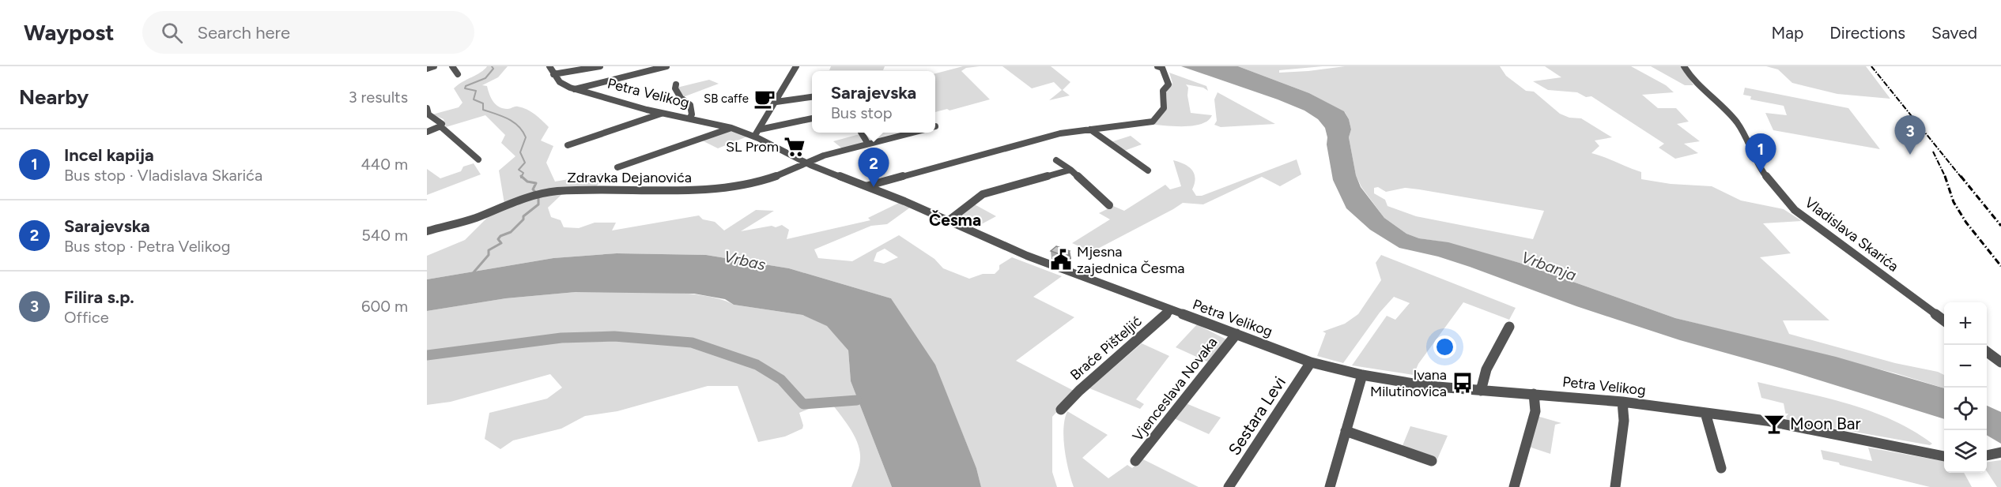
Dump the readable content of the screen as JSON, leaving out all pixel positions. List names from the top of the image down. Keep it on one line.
{"streets":{"street":["Petra Velikog","Zdravka Dejanovića","Vladislava Skarića","Braće Pišteljić","Vjenceslava Novaka","Sestara Levi"]},"crossings":[["Petra Velikog","Zdravka Dejanovića"],["Petra Velikog","Braće Pišteljić"],["Petra Velikog","Vjenceslava Novaka"],["Petra Velikog","Sestara Levi"]],"districts":["Česma"],"water":["Vrbas","Vrbanja"],"places":{"cafe":["SB caffe"],"supermarket":["SL Prom"],"public building":["Mjesna zajednica Česma"],"bus stop":["Ivana Milutinovica"],"bar":["Moon Bar"]},"page":{"header":"Waypost","search":"Search here","nav":["Map","Directions","Saved"],"heading":["Nearby","3 results"],"popup":["Sarajevska","Bus stop"],"pins":["3","1","2"],"list":[{"mark":"1","name":"Incel kapija","note":"Bus stop · Vladislava Skarića","value":"440 m"},{"mark":"2","name":"Sarajevska","note":"Bus stop · Petra Velikog","value":"540 m"},{"mark":"3","name":"Filira s.p.","note":"Office","value":"600 m"}],"map_buttons":["+","−"]}}
